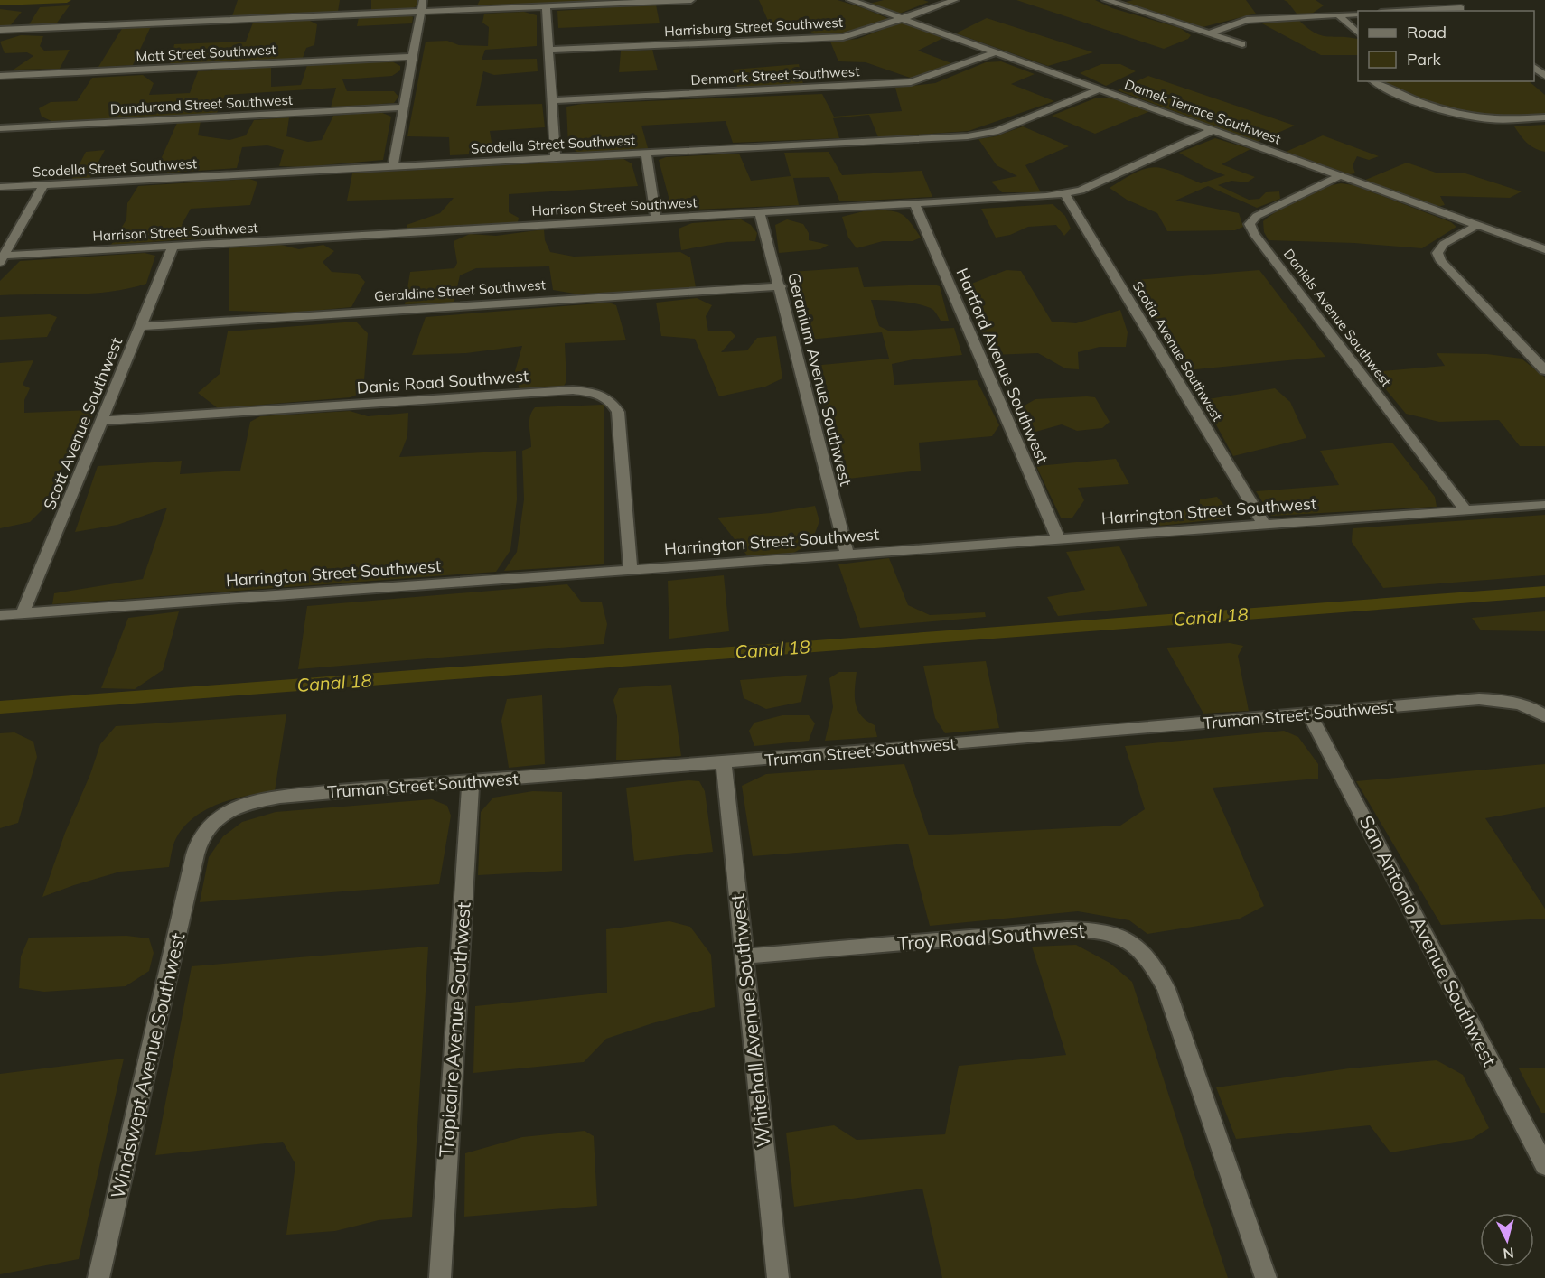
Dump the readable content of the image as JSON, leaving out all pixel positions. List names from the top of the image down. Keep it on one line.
{"streets":{"street":["Harrisburg Street Southwest","Mott Street Southwest","Denmark Street Southwest","Dandurand Street Southwest","Damek Terrace Southwest","Scodella Street Southwest","Harrison Street Southwest","Geraldine Street Southwest","Daniels Avenue Southwest","Scotia Avenue Southwest","Hartford Avenue Southwest","Geranium Avenue Southwest","Danis Road Southwest","Scott Avenue Southwest","Harrington Street Southwest","Truman Street Southwest","Troy Road Southwest","San Antonio Avenue Southwest","Whitehall Avenue Southwest","Tropicaire Avenue Southwest","Windswept Avenue Southwest"]},"crossings":[["Harrisburg Street Southwest","Damek Terrace Southwest"],["Denmark Street Southwest","Damek Terrace Southwest"],["Damek Terrace Southwest","Scodella Street Southwest"],["Damek Terrace Southwest","Harrison Street Southwest"],["Damek Terrace Southwest","Daniels Avenue Southwest"],["Harrison Street Southwest","Scotia Avenue Southwest"],["Harrison Street Southwest","Hartford Avenue Southwest"],["Harrison Street Southwest","Geranium Avenue Southwest"],["Harrison Street Southwest","Scott Avenue Southwest"],["Geraldine Street Southwest","Geranium Avenue Southwest"],["Geraldine Street Southwest","Scott Avenue Southwest"],["Daniels Avenue Southwest","Harrington Street Southwest"],["Scotia Avenue Southwest","Harrington Street Southwest"],["Hartford Avenue Southwest","Harrington Street Southwest"],["Geranium Avenue Southwest","Harrington Street Southwest"],["Danis Road Southwest","Scott Avenue Southwest"],["Danis Road Southwest","Harrington Street Southwest"],["Scott Avenue Southwest","Harrington Street Southwest"],["Truman Street Southwest","San Antonio Avenue Southwest"],["Truman Street Southwest","Whitehall Avenue Southwest"],["Truman Street Southwest","Tropicaire Avenue Southwest"],["Truman Street Southwest","Windswept Avenue Southwest"],["Troy Road Southwest","Whitehall Avenue Southwest"]],"water":["Canal 18"],"legend":["Road","Park"],"north":"bottom"}
